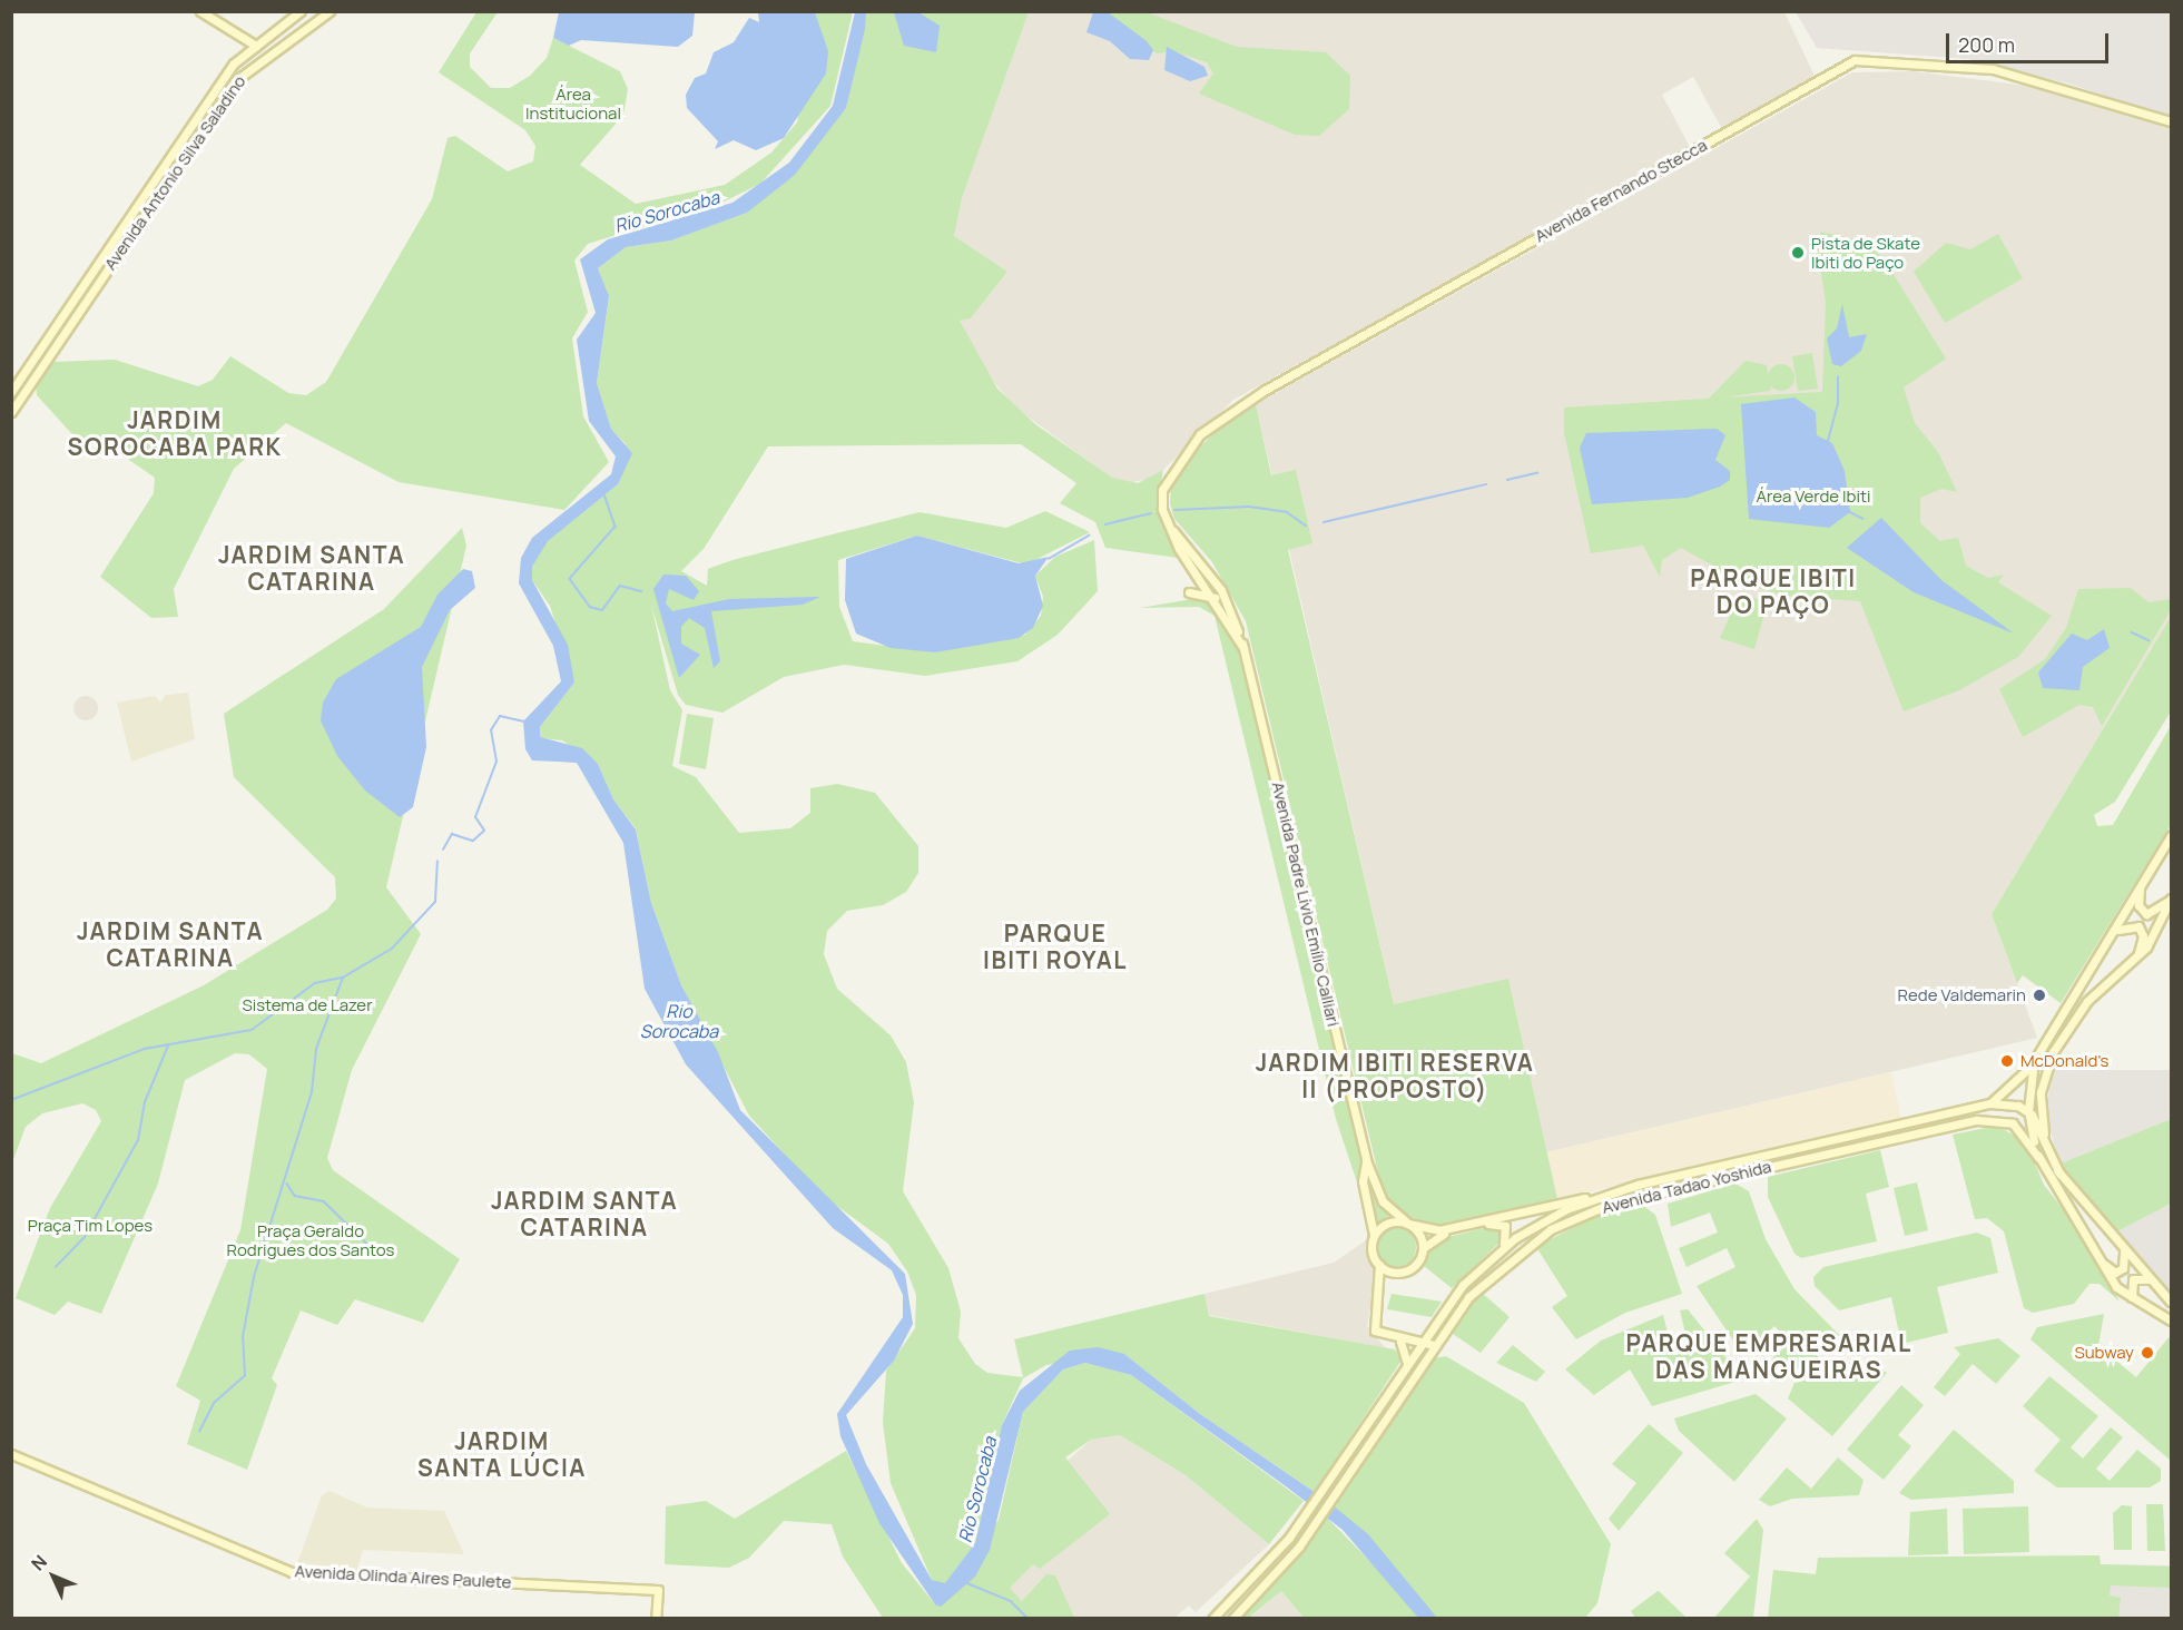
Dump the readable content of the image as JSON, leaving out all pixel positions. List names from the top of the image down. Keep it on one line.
{"streets":{"main road":["Avenida Antonio Silva Saladino","Avenida Fernando Stecca","Avenida Padre Lívio Emílio Calliari","Avenida Tadao Yoshida","Avenida Olinda Aires Paulete"]},"crossings":[["Avenida Fernando Stecca","Avenida Padre Lívio Emílio Calliari"]],"districts":["JARDIM SOROCABA PARK","JARDIM SANTA CATARINA","PARQUE IBITI DO PAÇO","JARDIM SANTA CATARINA","PARQUE IBITI ROYAL","JARDIM IBITI RESERVA II (PROPOSTO)","JARDIM SANTA CATARINA","PARQUE EMPRESARIAL DAS MANGUEIRAS","JARDIM SANTA LÚCIA"],"water":["Rio Sorocaba"],"parks":["Área Institucional","Área Verde Ibiti","Sistema de Lazer","Praça Tim Lopes","Praça Geraldo Rodrigues dos Santos"],"places":["Pista de Skate Ibiti do Paço","Rede Valdemarin","McDonald's","Subway"],"scale_bar":"200 m","north":"top left"}
